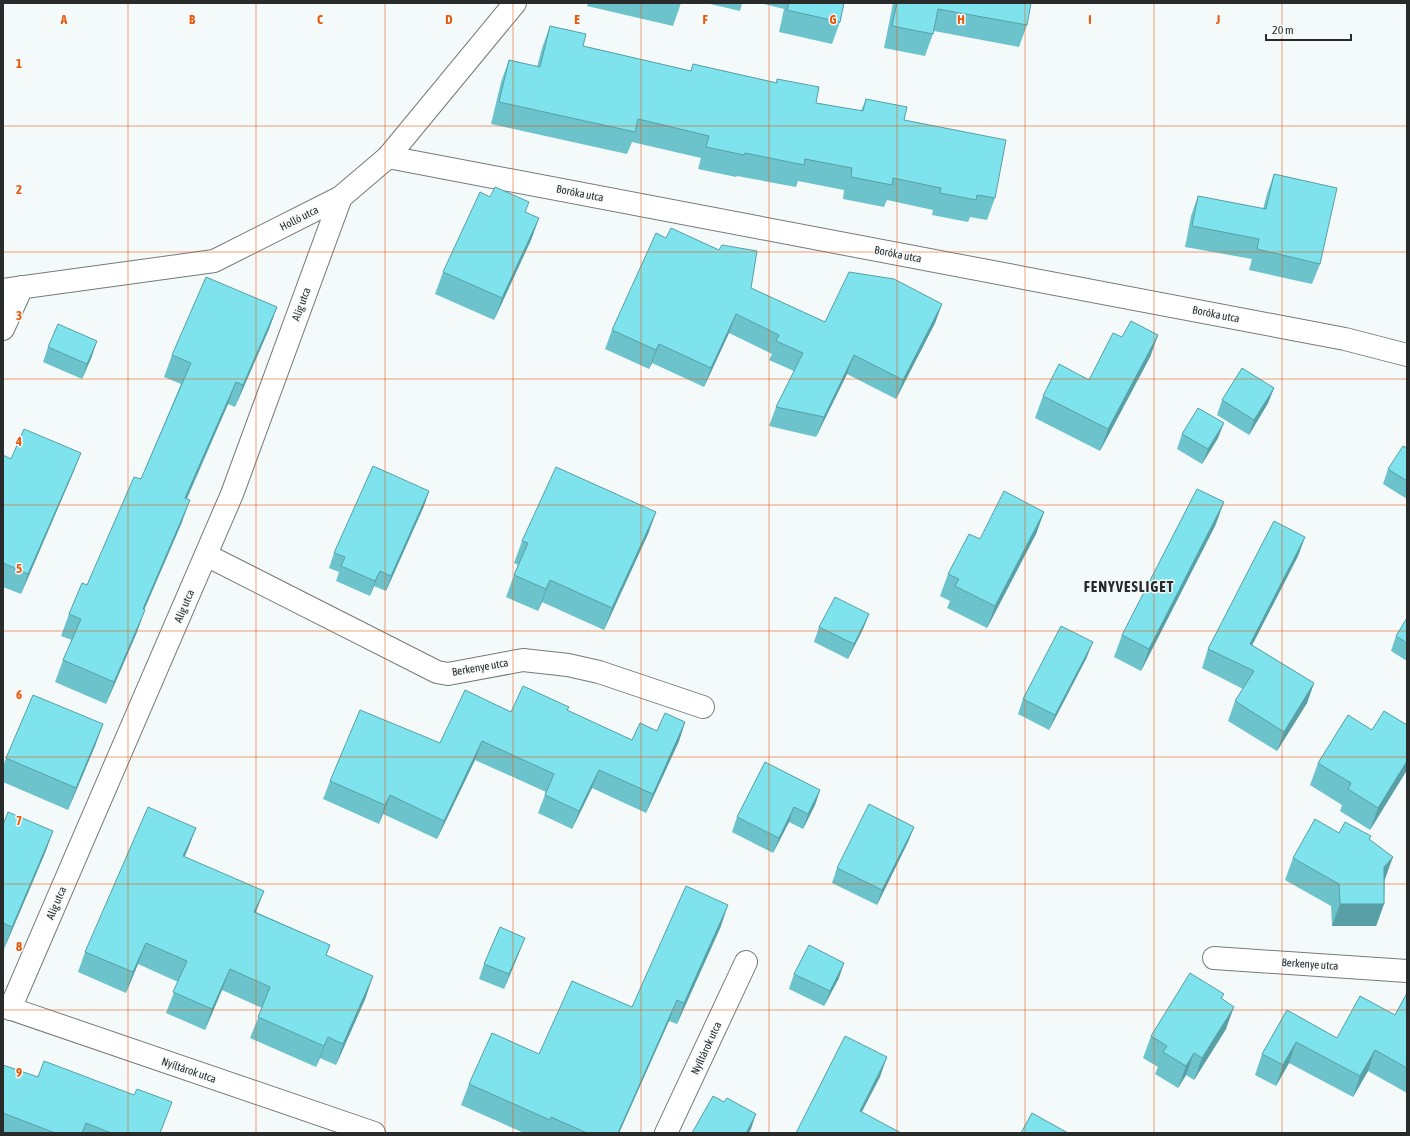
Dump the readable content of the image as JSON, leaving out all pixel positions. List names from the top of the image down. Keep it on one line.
{"streets":{"street":["Boróka utca","Holló utca","Alig utca","Berkenye utca","Nyíltárok utca"]},"crossings":[["Boróka utca","Holló utca"],["Holló utca","Alig utca"],["Alig utca","Berkenye utca"],["Alig utca","Nyíltárok utca"]],"districts":["FENYVESLIGET"],"scale_bar":"20 m","grid":{"columns":["A","B","C","D","E","F","G","H","I","J"],"rows":["1","2","3","4","5","6","7","8","9"]}}
